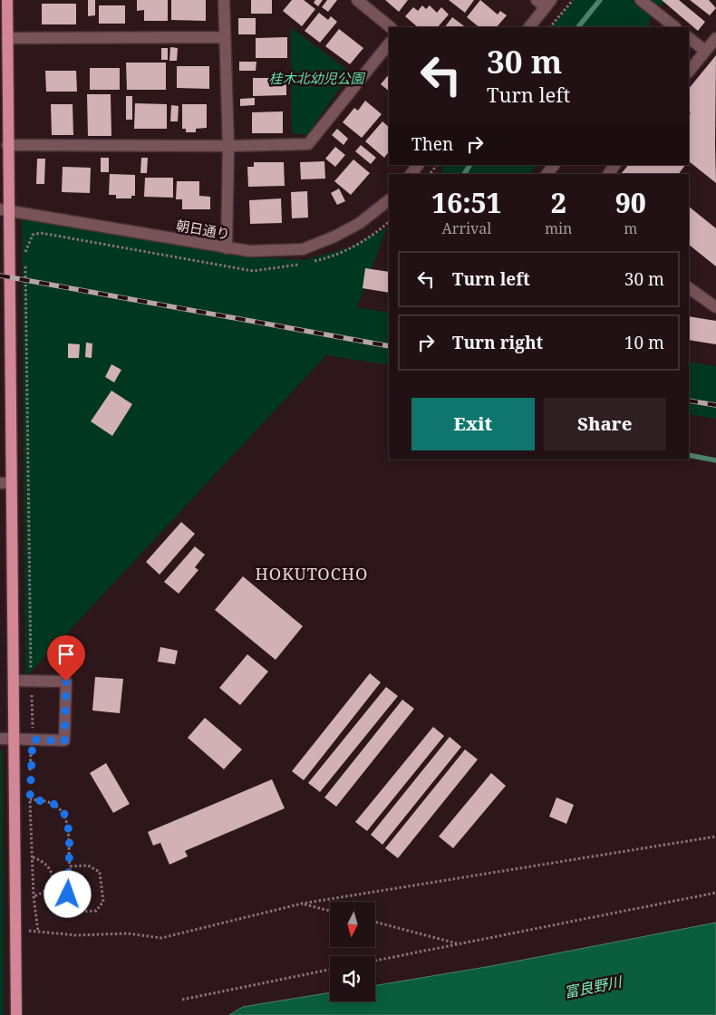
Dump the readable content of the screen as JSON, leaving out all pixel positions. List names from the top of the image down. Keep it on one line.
{"streets":{"street":["朝日通り"]},"districts":["HOKUTOCHO"],"water":["富良野川"],"parks":["桂木北幼児公園"],"north":"bottom","page":{"turn":["30 m","Turn left"],"then":"Then","eta":["16:51","Arrival","2","min","90","m"],"list":[{"name":"Turn left","value":"30 m"},{"name":"Turn right","value":"10 m"}],"buttons":["Exit","Share"]}}
